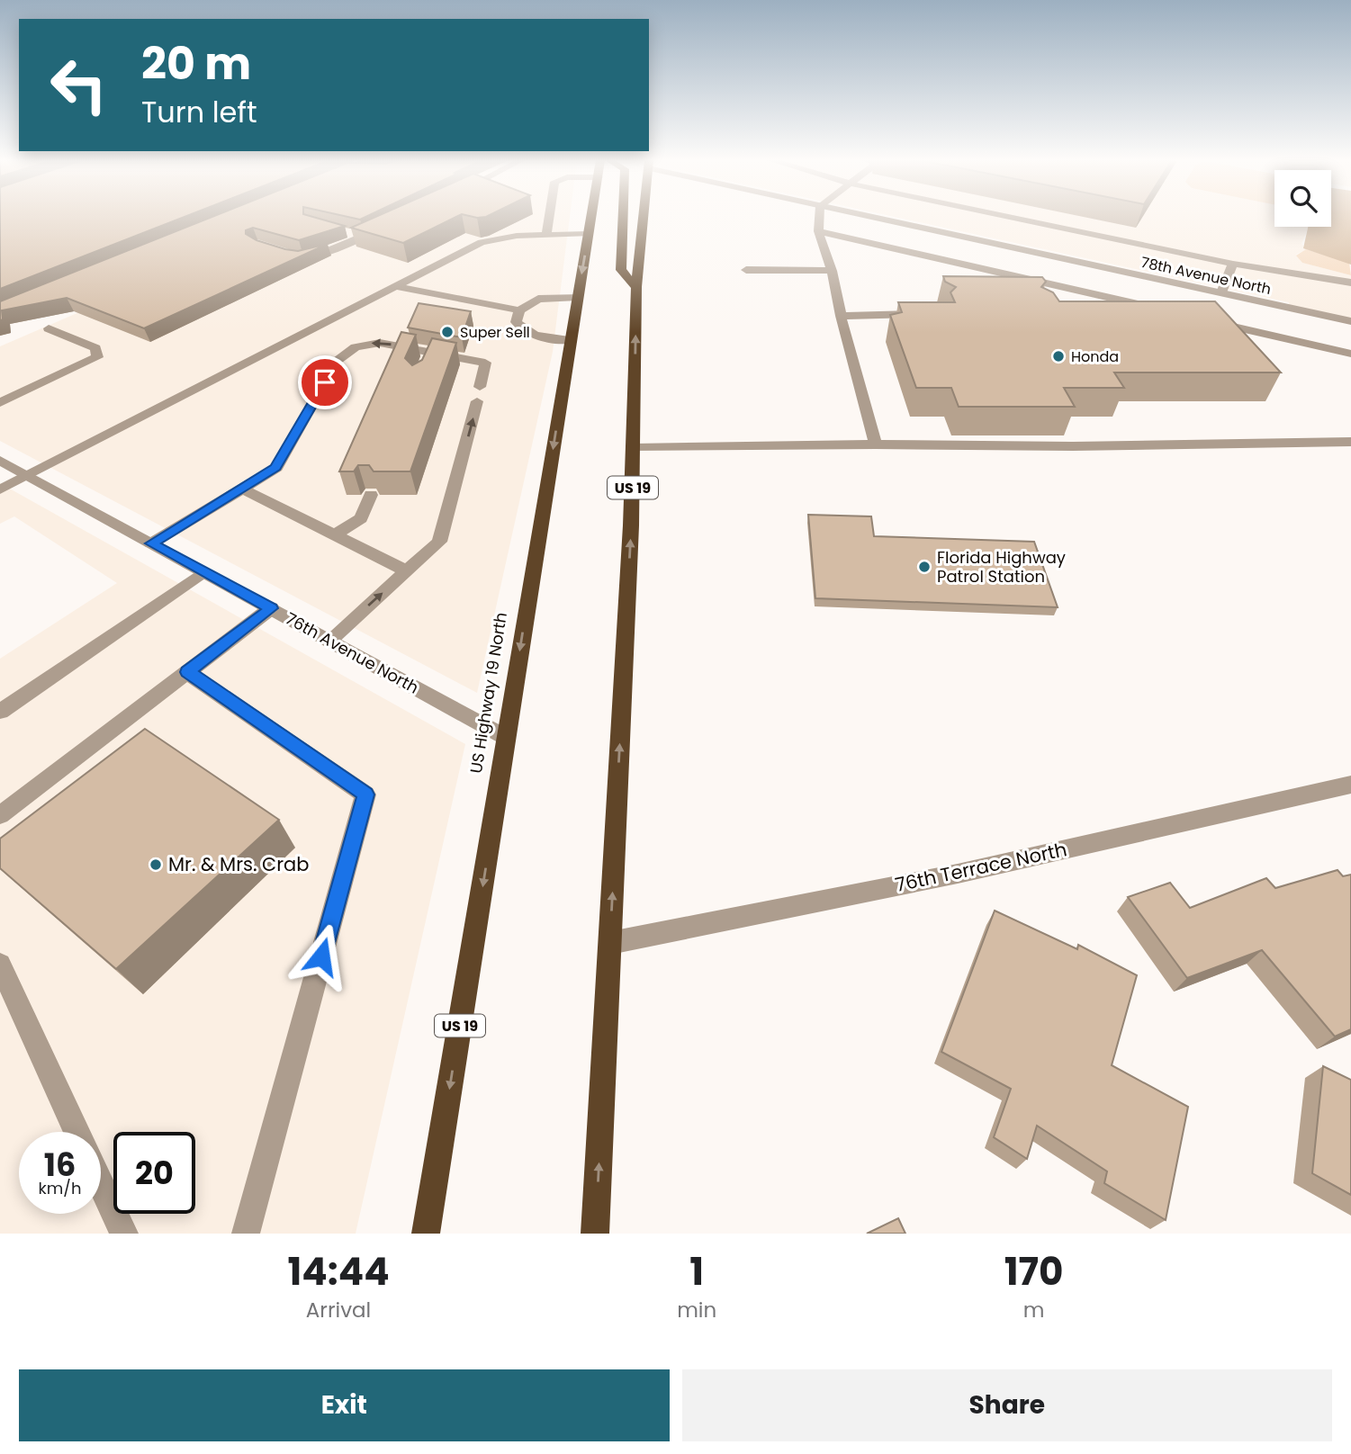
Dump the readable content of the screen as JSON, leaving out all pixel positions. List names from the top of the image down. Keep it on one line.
{"streets":{"highway":["US 19","US Highway 19 North"],"street":["78th Avenue North","76th Avenue North","76th Terrace North"]},"crossings":[["US 19","76th Terrace North"],["76th Avenue North","US Highway 19 North"]],"places":["Super Sell","Honda","Florida Highway Patrol Station","Mr. & Mrs. Crab"],"page":{"turn":["20 m","Turn left"],"speed":"16 km/h","limit":"20","eta":["14:44","Arrival","1","min","170","m"],"buttons":["Exit","Share"]}}
